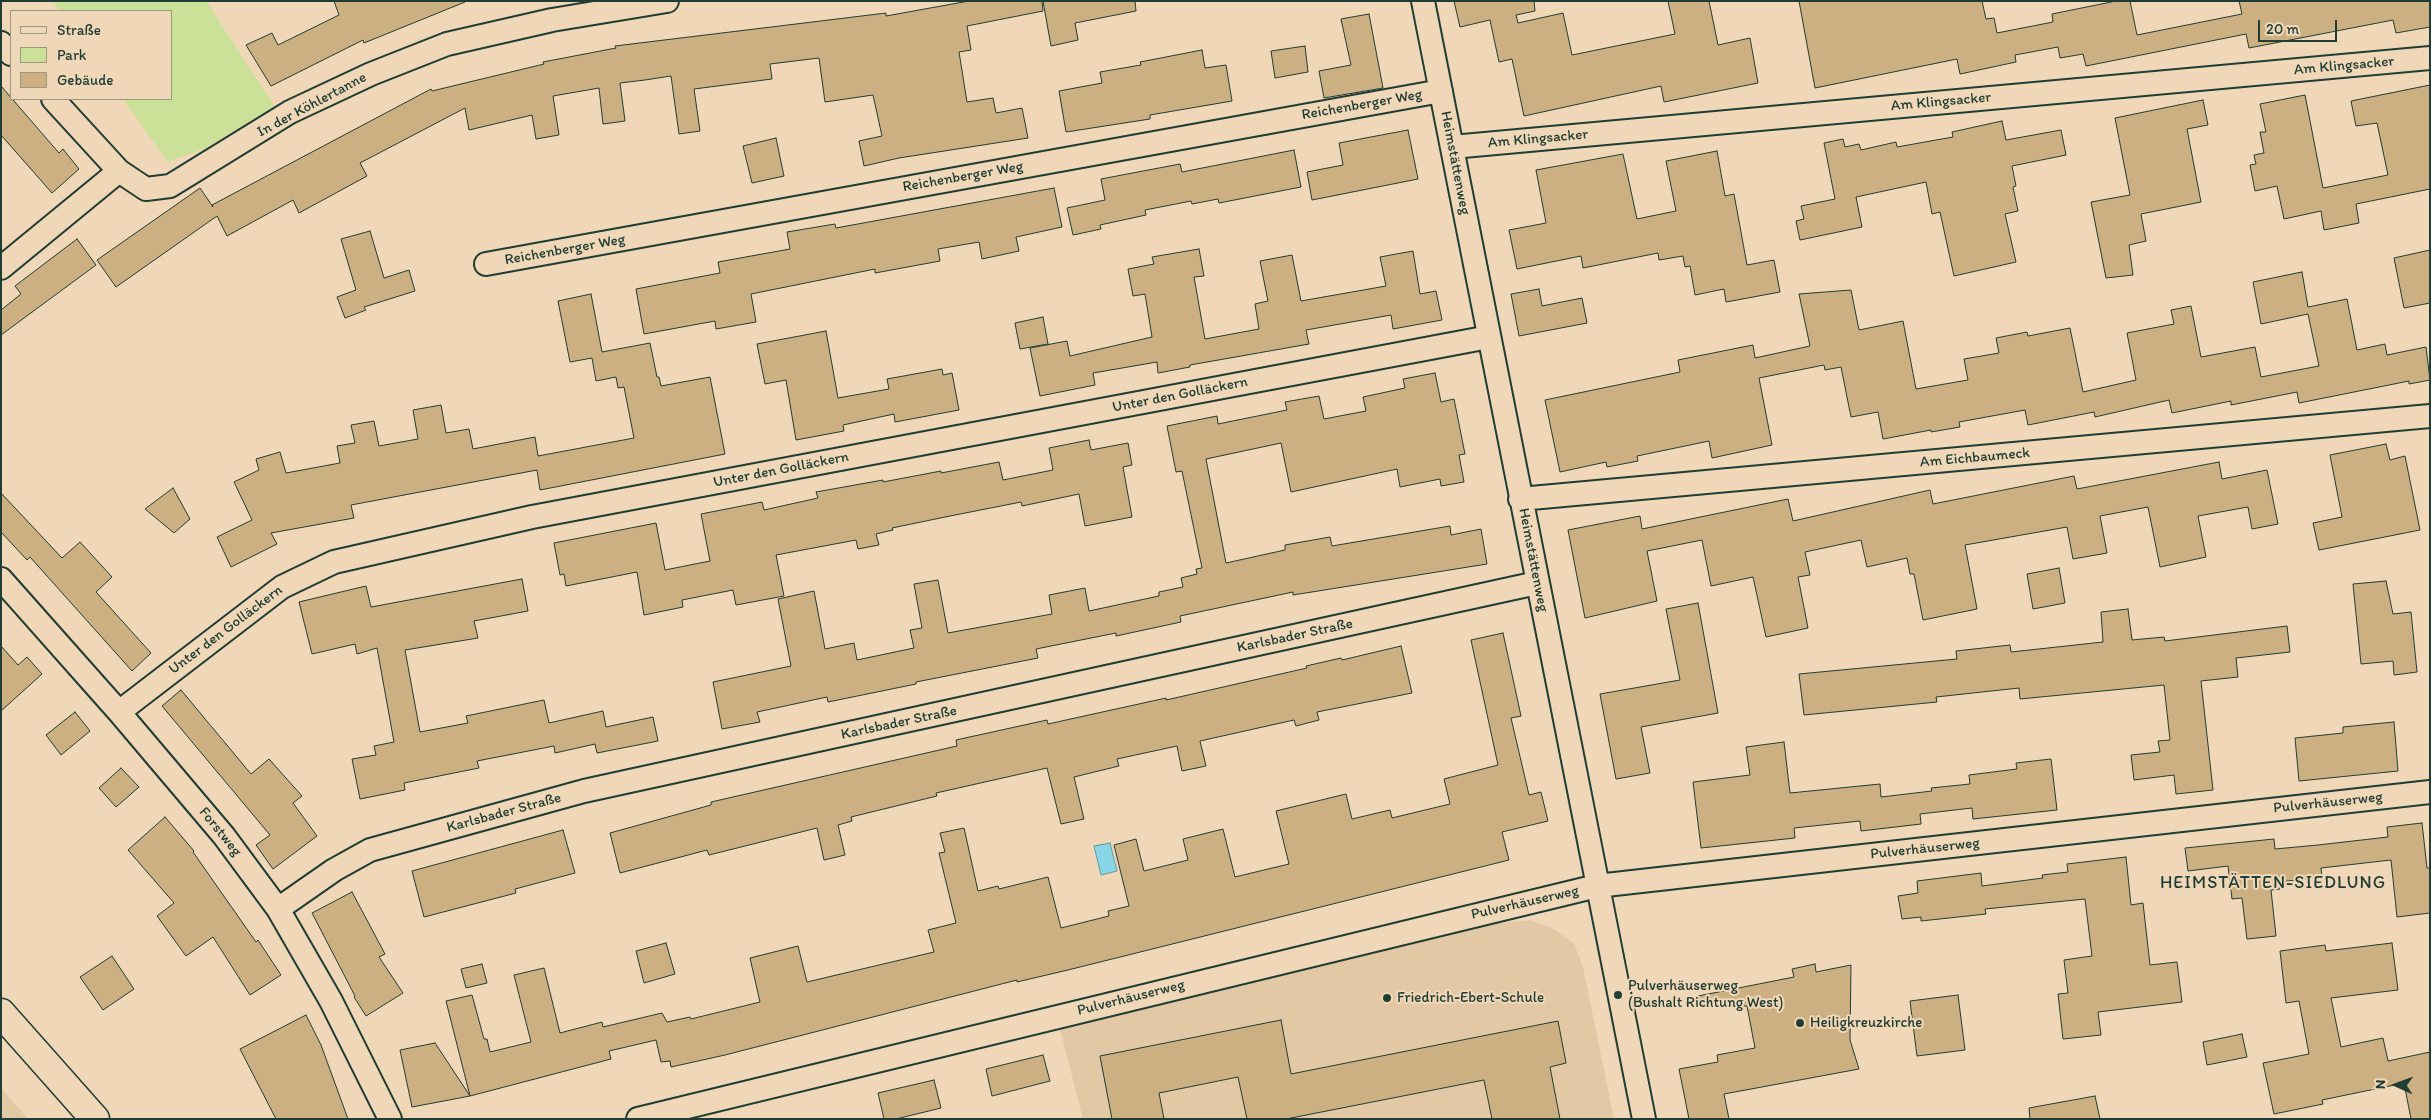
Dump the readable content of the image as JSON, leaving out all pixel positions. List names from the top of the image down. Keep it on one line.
{"streets":{"street":["Am Klingsacker","In der Köhlertanne","Reichenberger Weg","Heimstättenweg","Unter den Golläckern","Am Eichbaumeck","Karlsbader Straße","Pulverhäuserweg","Forstweg"]},"crossings":[["Am Klingsacker","Heimstättenweg"],["Reichenberger Weg","Heimstättenweg"],["Heimstättenweg","Unter den Golläckern"],["Heimstättenweg","Am Eichbaumeck"],["Heimstättenweg","Karlsbader Straße"],["Heimstättenweg","Pulverhäuserweg"],["Unter den Golläckern","Forstweg"],["Karlsbader Straße","Forstweg"]],"districts":["HEIMSTÄTTEN-SIEDLUNG"],"places":["Pulverhäuserweg (Bushalt Richtung West)","Friedrich-Ebert-Schule","Heiligkreuzkirche"],"legend":["Straße","Park","Gebäude"],"scale_bar":"20 m","north":"left"}
